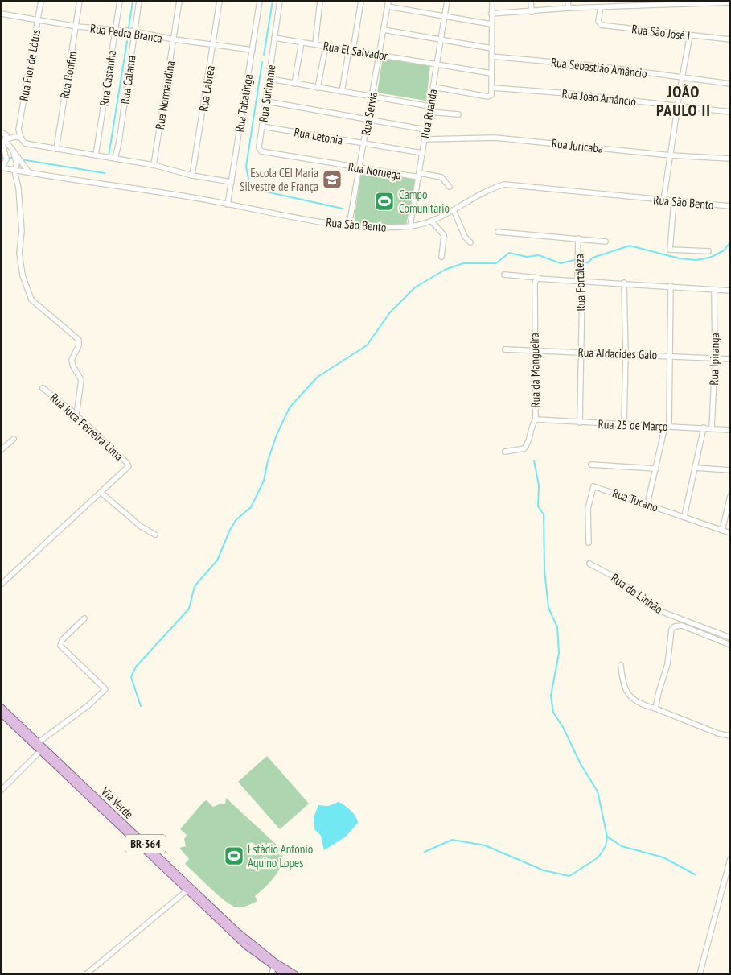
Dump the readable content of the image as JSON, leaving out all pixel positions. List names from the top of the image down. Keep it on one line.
{"streets":{"main road":["Via Verde","BR-364"],"street":["Rua São José I","Rua Pedra Branca","Rua El Salvador","Rua Flor de Lótus","Rua Sebastião Amâncio","Rua Bonfim","Rua Castanha","Rua Calama","Rua Labrea","Rua Suriname","Rua Normandina","Rua João Amâncio","Rua Tabatinga","Rua Servia","Rua Ruanda","Rua Letonia","Rua Juricaba","Rua Noruega","Rua São Bento","Rua Fortaleza","Rua Aldacides Galo","Rua Ipiranga","Rua da Mangueira","Rua 25 de Março","Rua Juca Ferreira Lima","Rua Tucano","Rua do Linhão"]},"crossings":[["Rua Pedra Branca","Rua Flor de Lótus"],["Rua Pedra Branca","Rua Bonfim"],["Rua Pedra Branca","Rua Castanha"],["Rua Pedra Branca","Rua Calama"],["Rua Pedra Branca","Rua Labrea"],["Rua Pedra Branca","Rua Normandina"],["Rua Pedra Branca","Rua Tabatinga"],["Rua El Salvador","Rua Suriname"],["Rua El Salvador","Rua Servia"],["Rua El Salvador","Rua Ruanda"],["Rua Suriname","Rua Letonia"],["Rua Suriname","Rua Noruega"],["Rua Tabatinga","Rua São Bento"],["Rua Servia","Rua Letonia"],["Rua Servia","Rua Noruega"],["Rua Servia","Rua São Bento"],["Rua Ruanda","Rua Letonia"],["Rua Ruanda","Rua Juricaba"],["Rua Ruanda","Rua Noruega"],["Rua Ruanda","Rua São Bento"],["Rua Fortaleza","Rua Aldacides Galo"],["Rua Fortaleza","Rua 25 de Março"],["Rua Aldacides Galo","Rua Ipiranga"],["Rua Aldacides Galo","Rua da Mangueira"],["Rua Ipiranga","Rua 25 de Março"],["Rua da Mangueira","Rua 25 de Março"]],"districts":["JOÃO PAULO II"],"places":{"school or university":["Escola CEI Maria Silvestre de França"],"sports":["Campo Comunitario","Estádio Antonio Aquino Lopes"]}}
